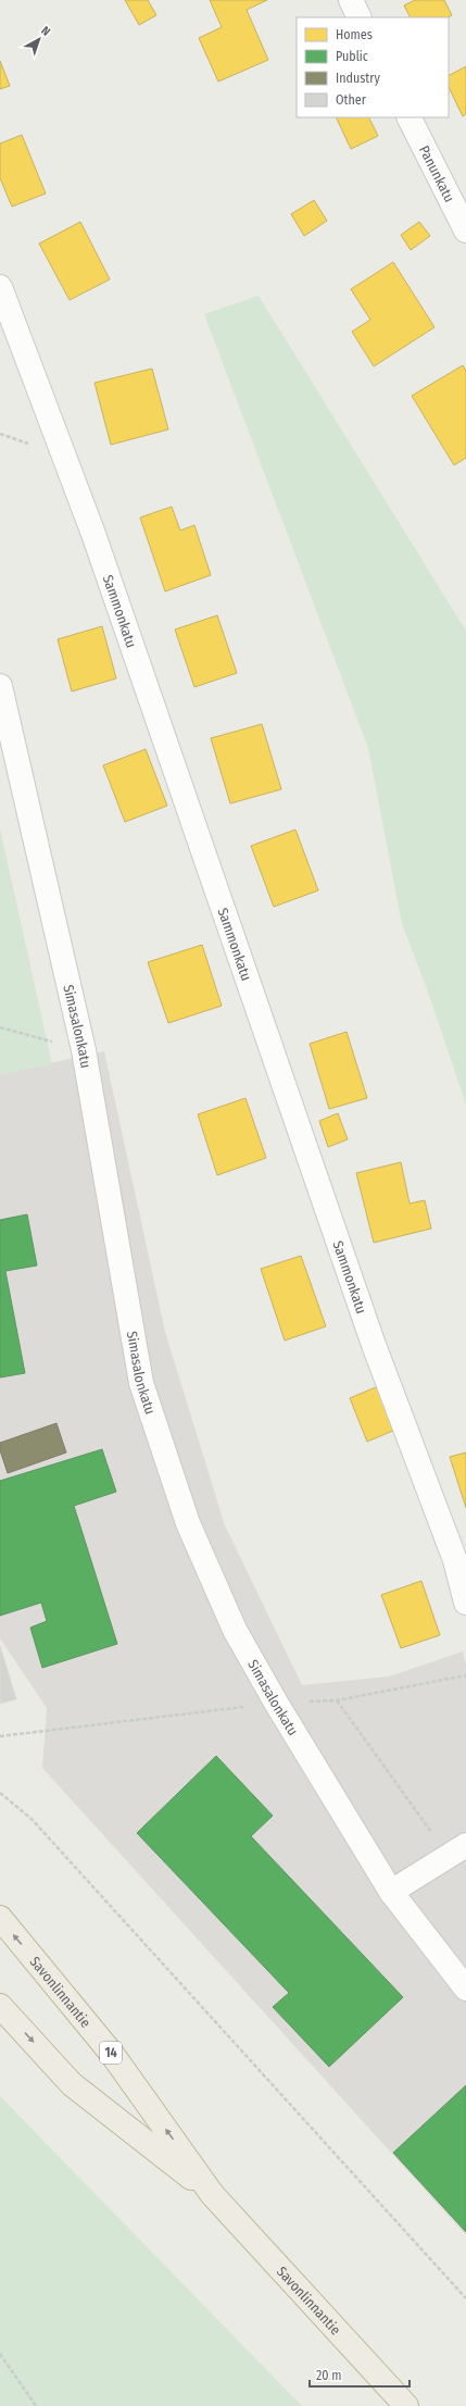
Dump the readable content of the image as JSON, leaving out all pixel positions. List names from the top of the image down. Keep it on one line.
{"streets":{"highway":["Savonlinnantie","14"],"street":["Panunkatu","Sammonkatu","Simasalonkatu"]},"legend":["Homes","Public","Industry","Other"],"scale_bar":"20 m","north":"top right"}
